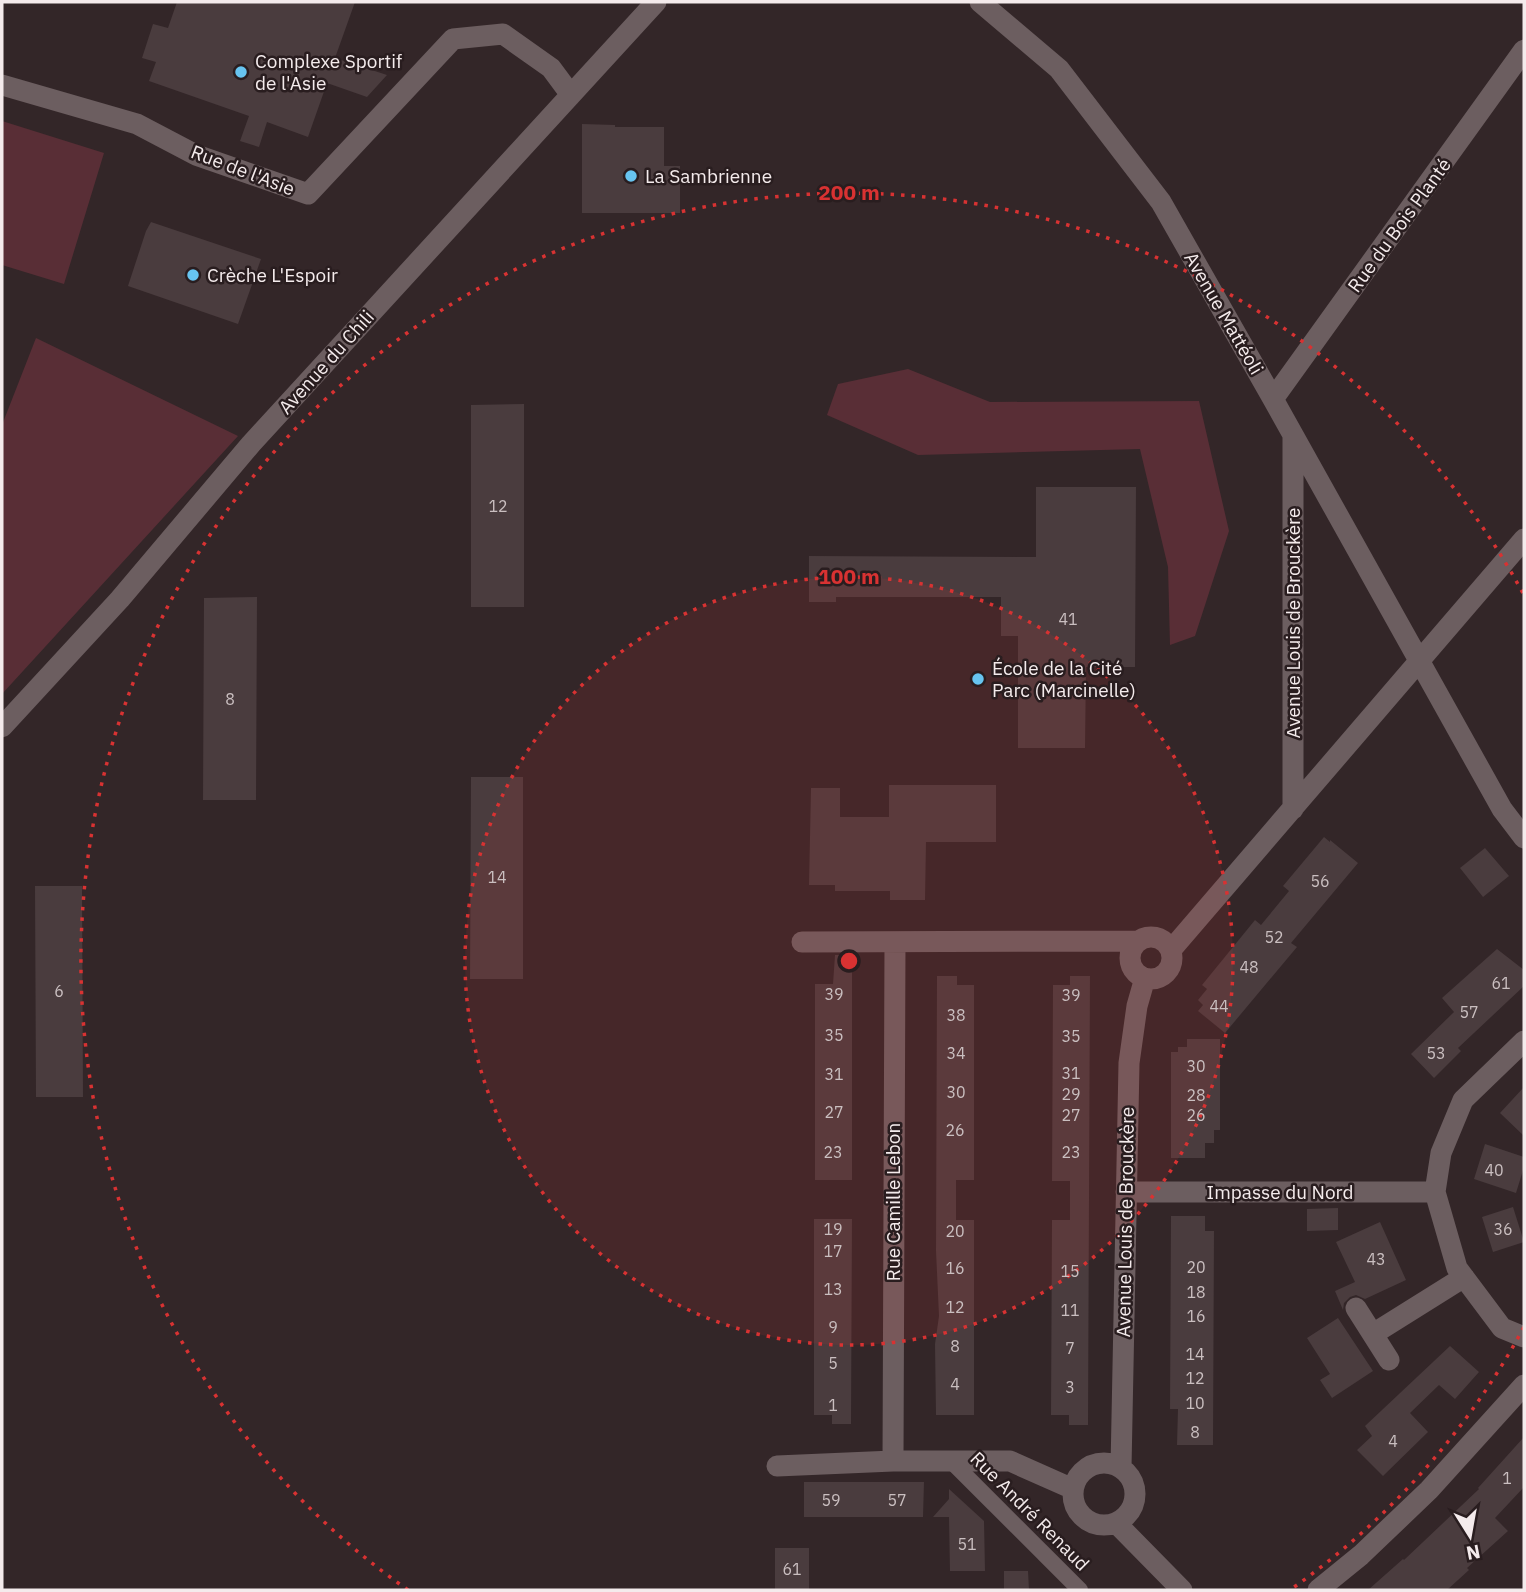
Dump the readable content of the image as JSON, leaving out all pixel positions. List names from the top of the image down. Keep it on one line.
{"streets":{"street":["Rue de l'Asie","Rue du Bois Planté","Avenue Mattéoli","Avenue du Chili","Avenue Louis de Brouckère","Impasse du Nord","Rue Camille Lebon","Rue André Renaud"]},"crossings":[["Rue de l'Asie","Avenue du Chili"],["Rue du Bois Planté","Avenue Mattéoli"],["Avenue Mattéoli","Avenue Louis de Brouckère"],["Avenue Louis de Brouckère","Impasse du Nord"]],"places":["Complexe Sportif de l'Asie","La Sambrienne","Crèche L'Espoir","École de la Cité Parc (Marcinelle)"],"house_numbers":["12","41","8","14","56","52","48","61","6","39","39","44","57","38","35","35","34","53","30","31","31","30","29","28","27","27","26","26","23","23","40","19","36","20","17","43","20","16","15","13","18","12","11","16","9","8","7","14","5","12","4","3","10","1","8","4","1","59","57","51","61"],"north":"bottom","rings":["200 m","100 m"]}
